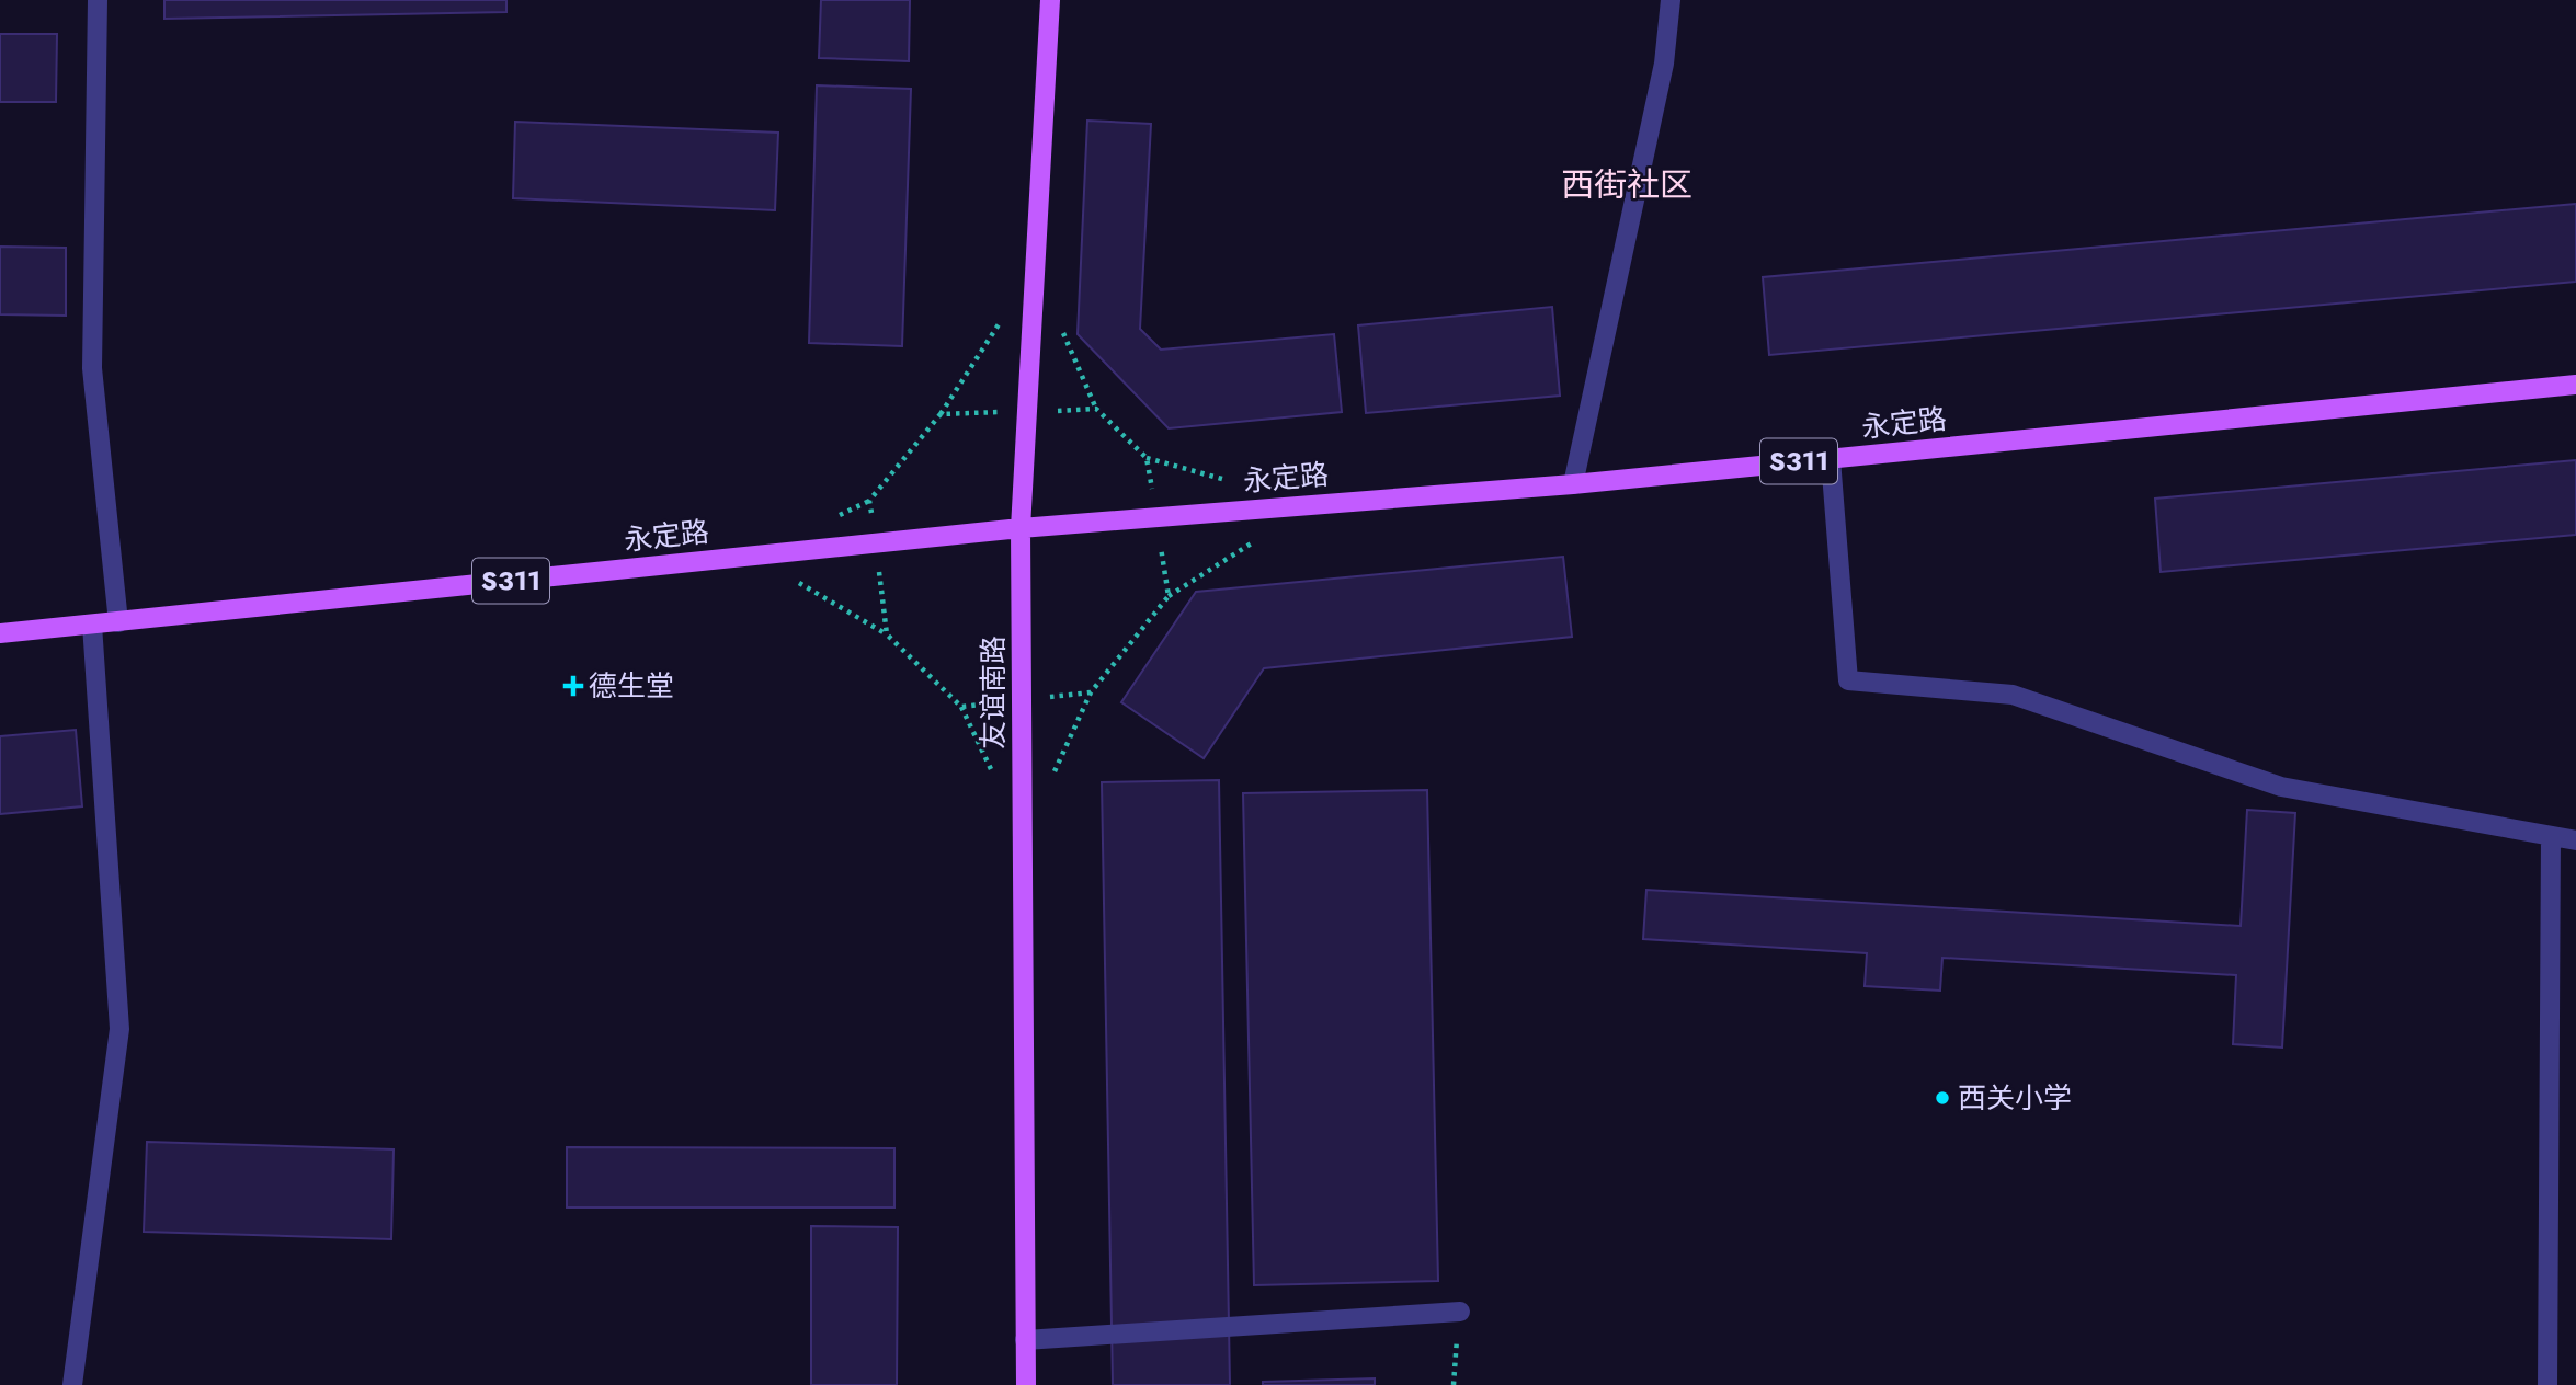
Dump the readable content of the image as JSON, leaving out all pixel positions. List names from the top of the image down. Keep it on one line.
{"streets":{"main road":["永定路","S311","友谊南路"]},"crossings":[["永定路","友谊南路"]],"districts":["西街社区"],"places":{"health":["德生堂"],"other":["西关小学"]}}
